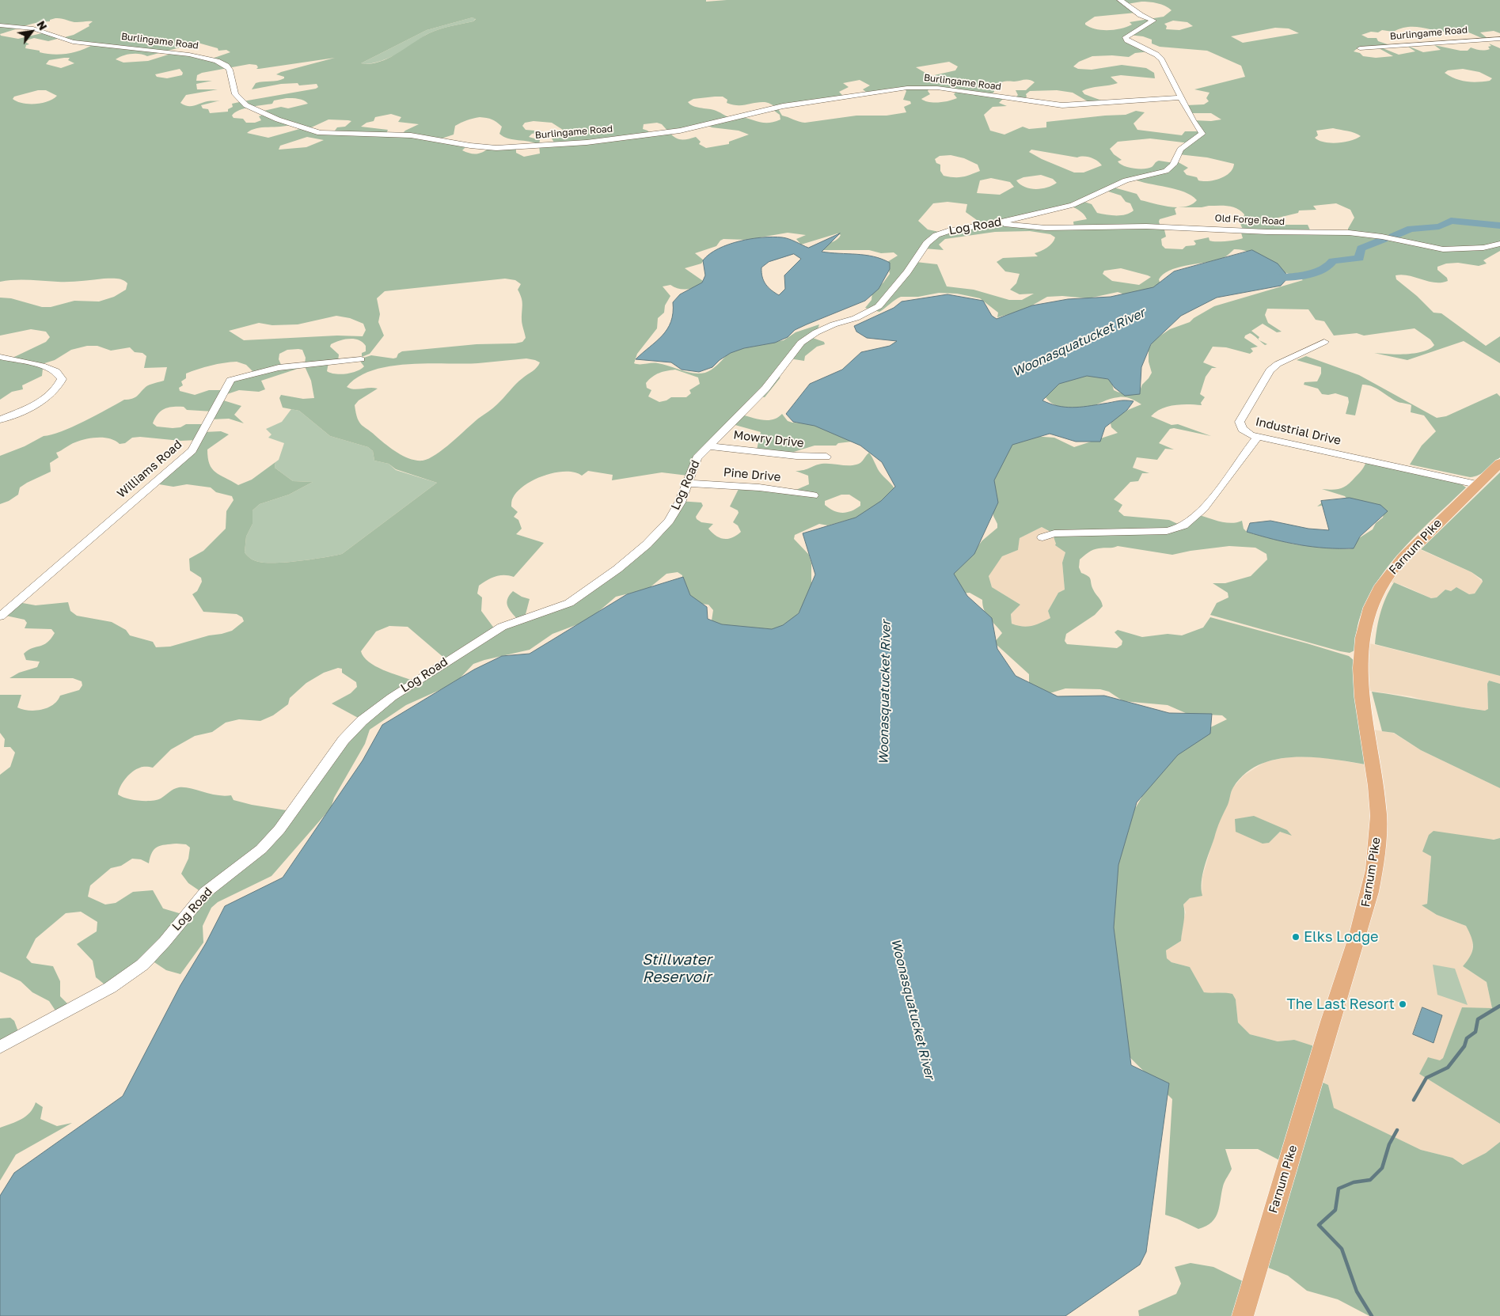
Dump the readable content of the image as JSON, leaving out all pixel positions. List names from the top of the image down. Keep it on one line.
{"streets":{"main road":["Farnum Pike"],"street":["Burlingame Road","Old Forge Road","Log Road","Industrial Drive","Mowry Drive","Williams Road","Pine Drive"]},"crossings":[["Burlingame Road","Log Road"],["Old Forge Road","Log Road"],["Log Road","Mowry Drive"],["Log Road","Pine Drive"],["Industrial Drive","Farnum Pike"]],"water":["Woonasquatucket River","Stillwater Reservoir"],"places":["Elks Lodge","The Last Resort"],"north":"top right"}
